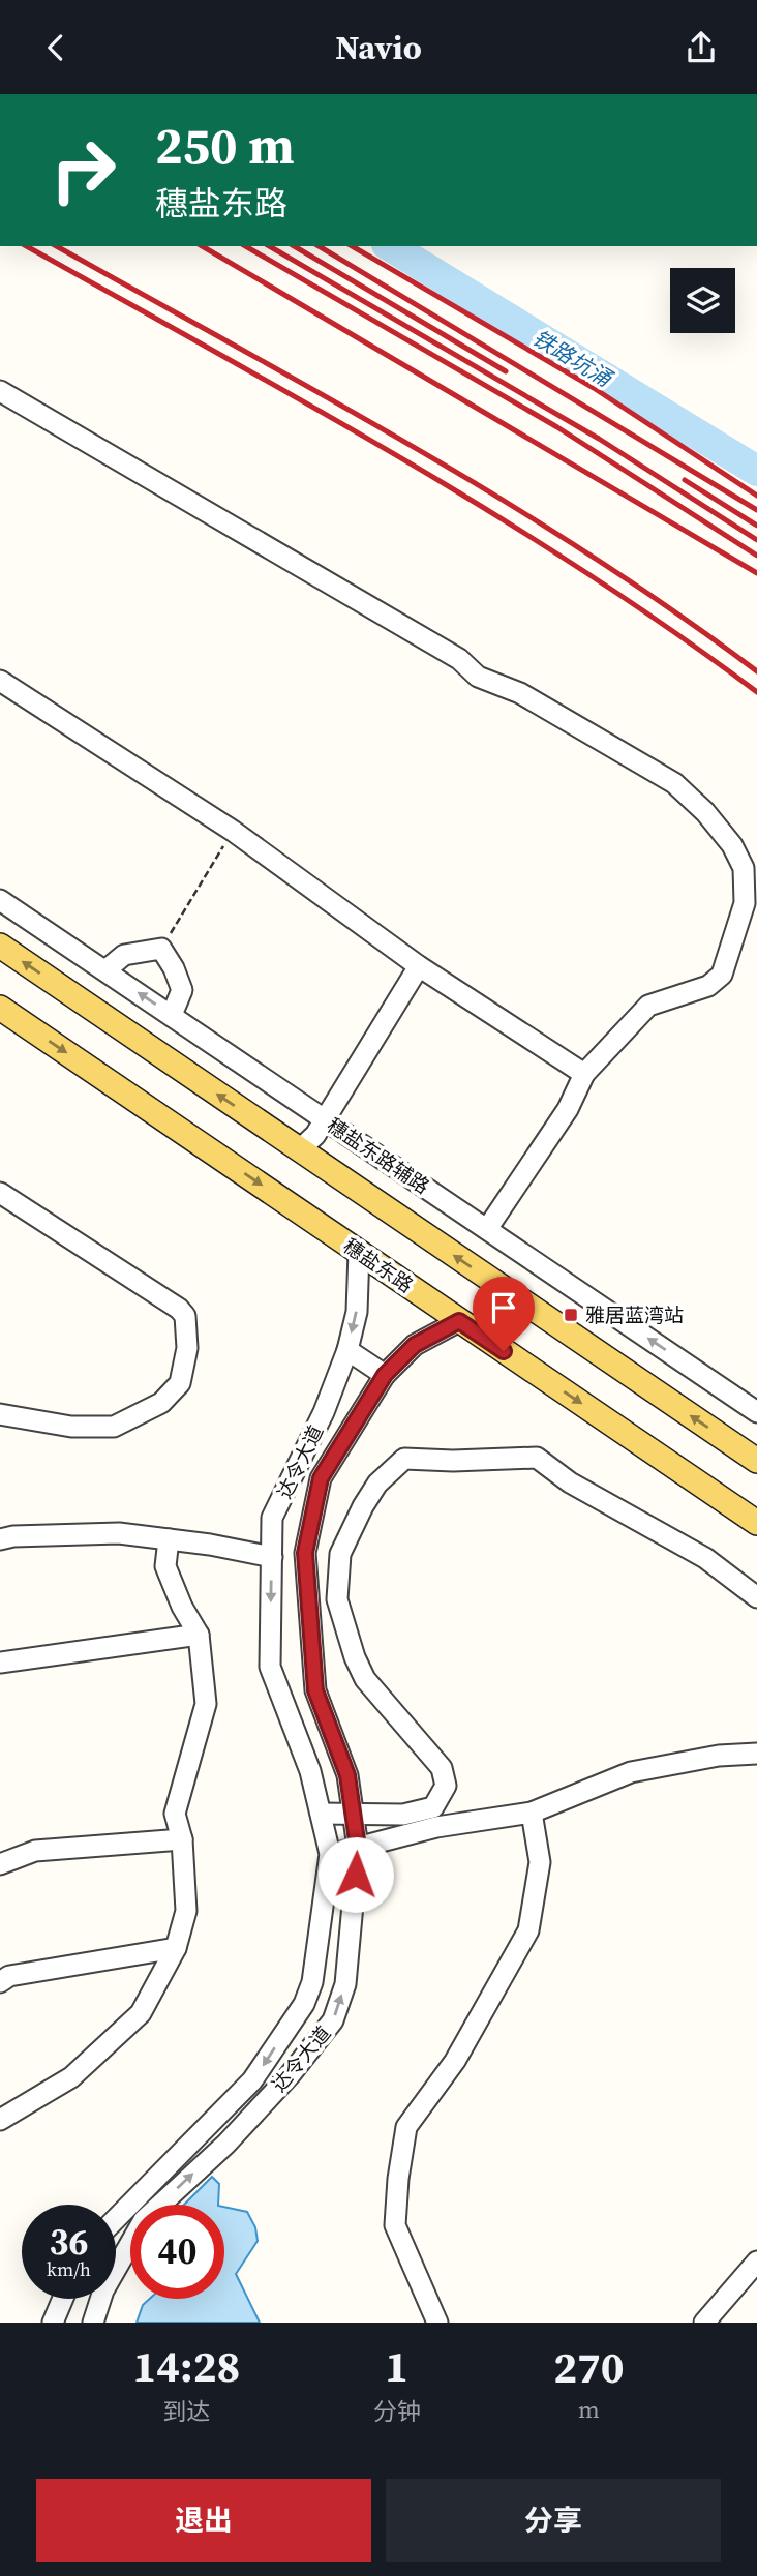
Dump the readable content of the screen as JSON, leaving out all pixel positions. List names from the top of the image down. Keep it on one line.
{"streets":{"main road":["穗盐东路"],"street":["穗盐东路辅路","达令大道"]},"crossings":[["穗盐东路","达令大道"]],"one_way":["穗盐东路辅路"],"water":["铁路坑涌"],"places":{"transit":["雅居蓝湾站"]},"page":{"header":"Navio","turn":["250 m","穗盐东路"],"speed":"36 km/h","limit":"40","eta":["14:28","到达","1","分钟","270","m"],"buttons":["退出","分享"]}}
